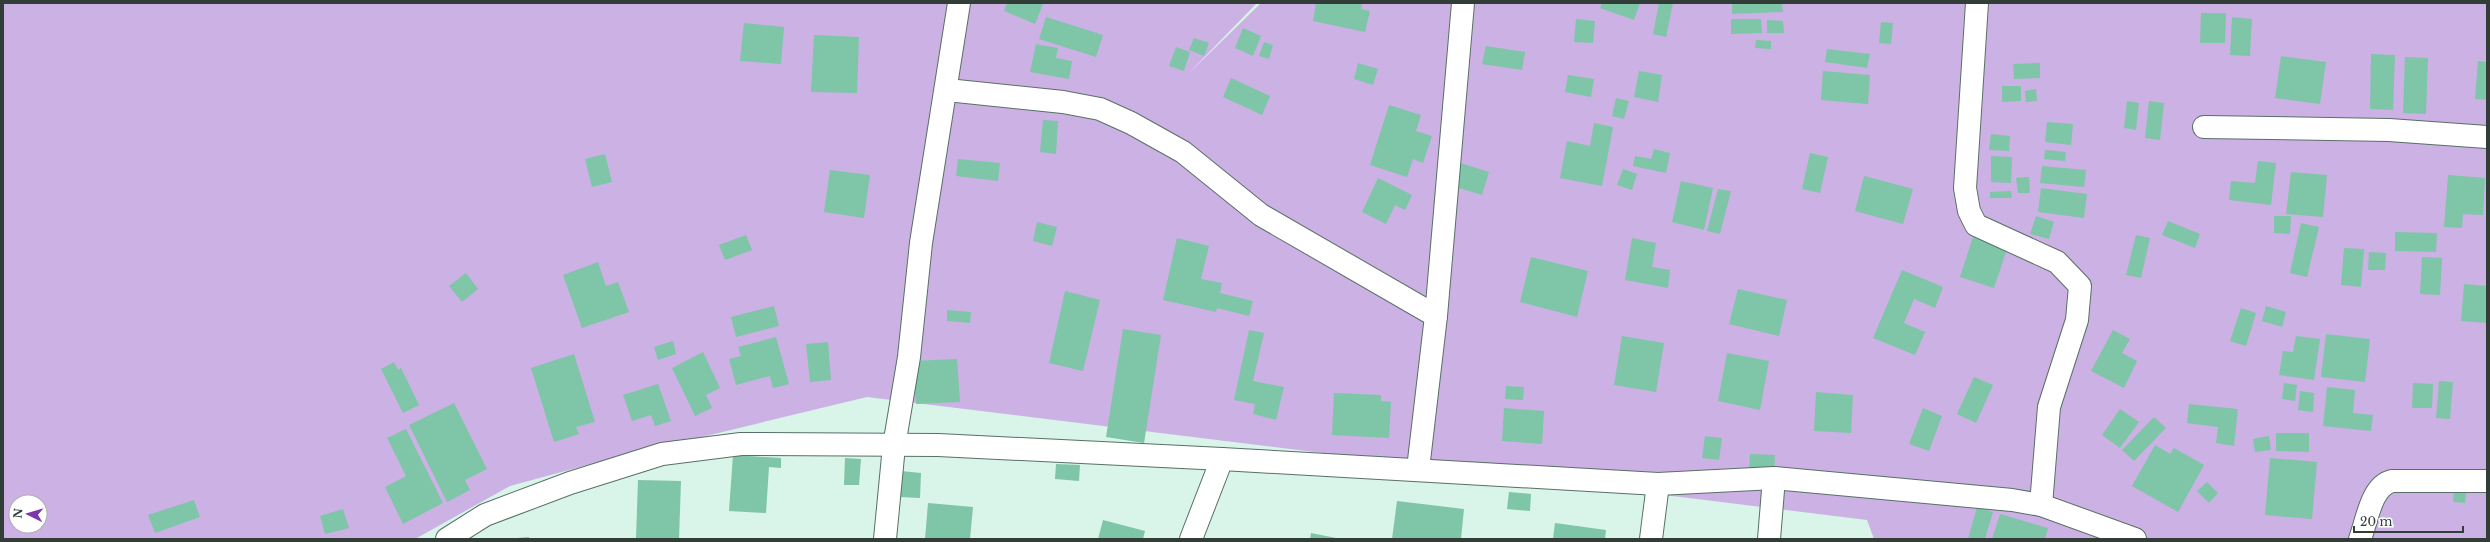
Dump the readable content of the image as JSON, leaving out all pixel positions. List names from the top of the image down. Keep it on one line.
{"scale_bar":"20 m","north":"left"}
